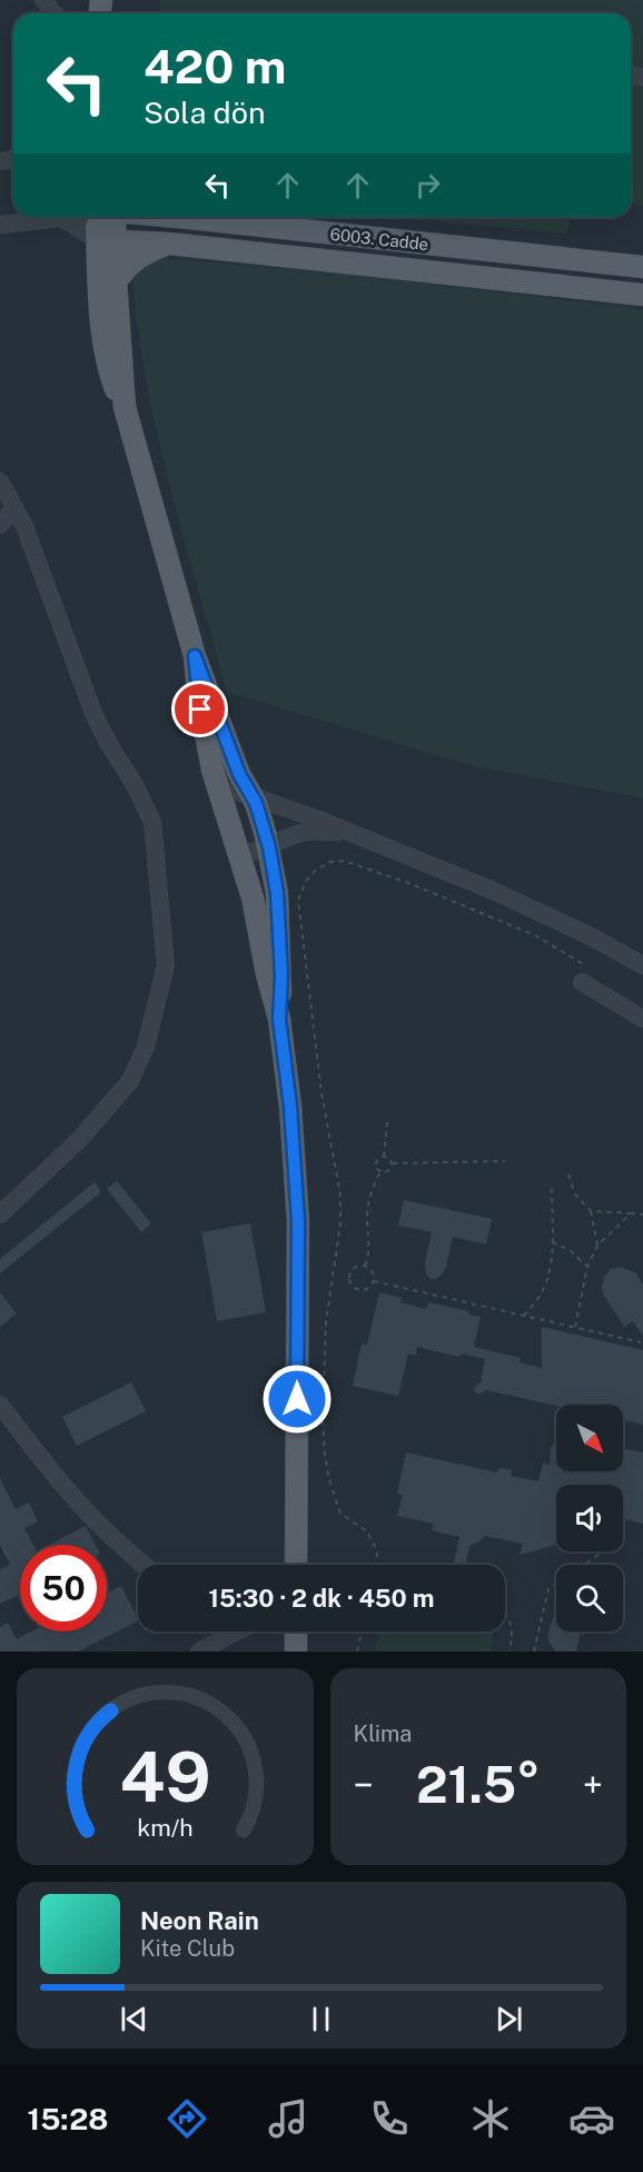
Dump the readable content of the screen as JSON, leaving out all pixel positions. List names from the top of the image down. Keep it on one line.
{"streets":{"main road":["6003. Cadde"]},"north":"bottom right","page":{"turn":["420 m","Sola dön"],"limit":"50","trip":"15:30 · 2 dk · 450 m","tile":"Klima","heat":["−","21.5°","+"],"song":["Neon Rain","Kite Club"],"tabs":"15:28","gauge":["49","km/h"]}}
